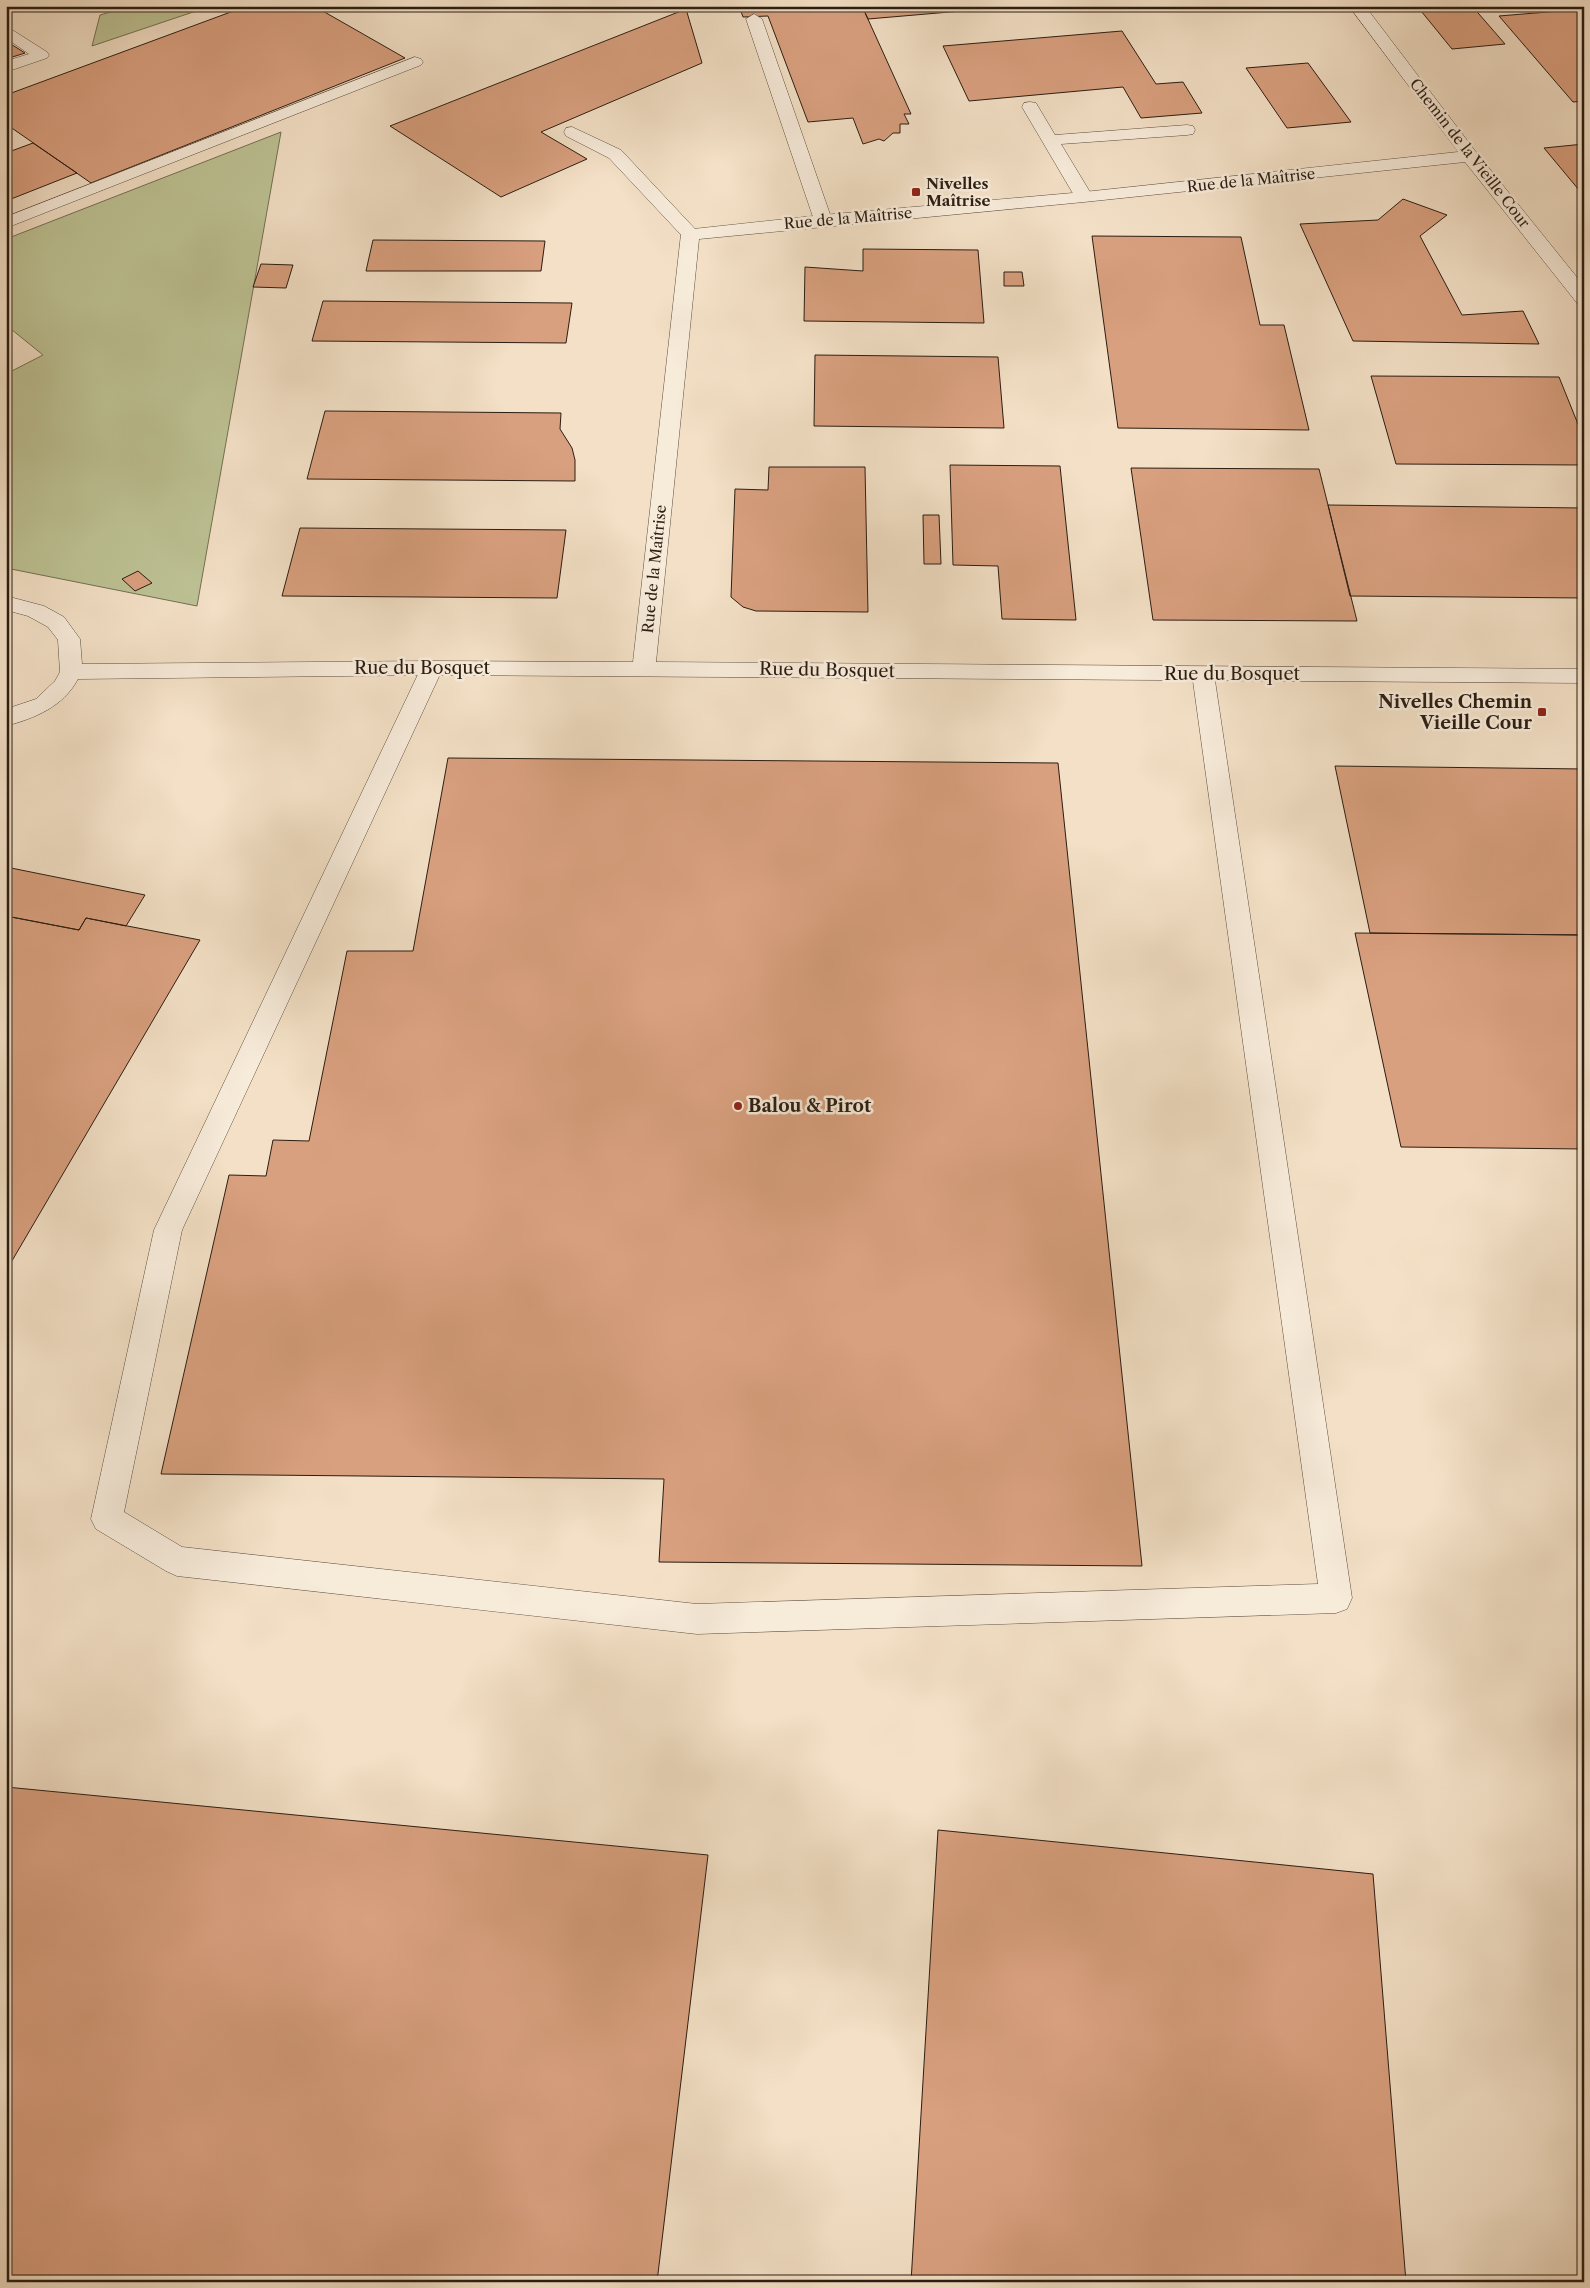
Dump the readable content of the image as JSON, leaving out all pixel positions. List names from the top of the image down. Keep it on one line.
{"streets":{"street":["Chemin de la Vieille Cour","Rue de la Maîtrise","Rue du Bosquet"]},"crossings":[["Chemin de la Vieille Cour","Rue de la Maîtrise"],["Rue de la Maîtrise","Rue du Bosquet"]],"places":{"transit":["Nivelles Maîtrise","Nivelles Chemin Vieille Cour"],"other":["Balou & Pirot"]}}
